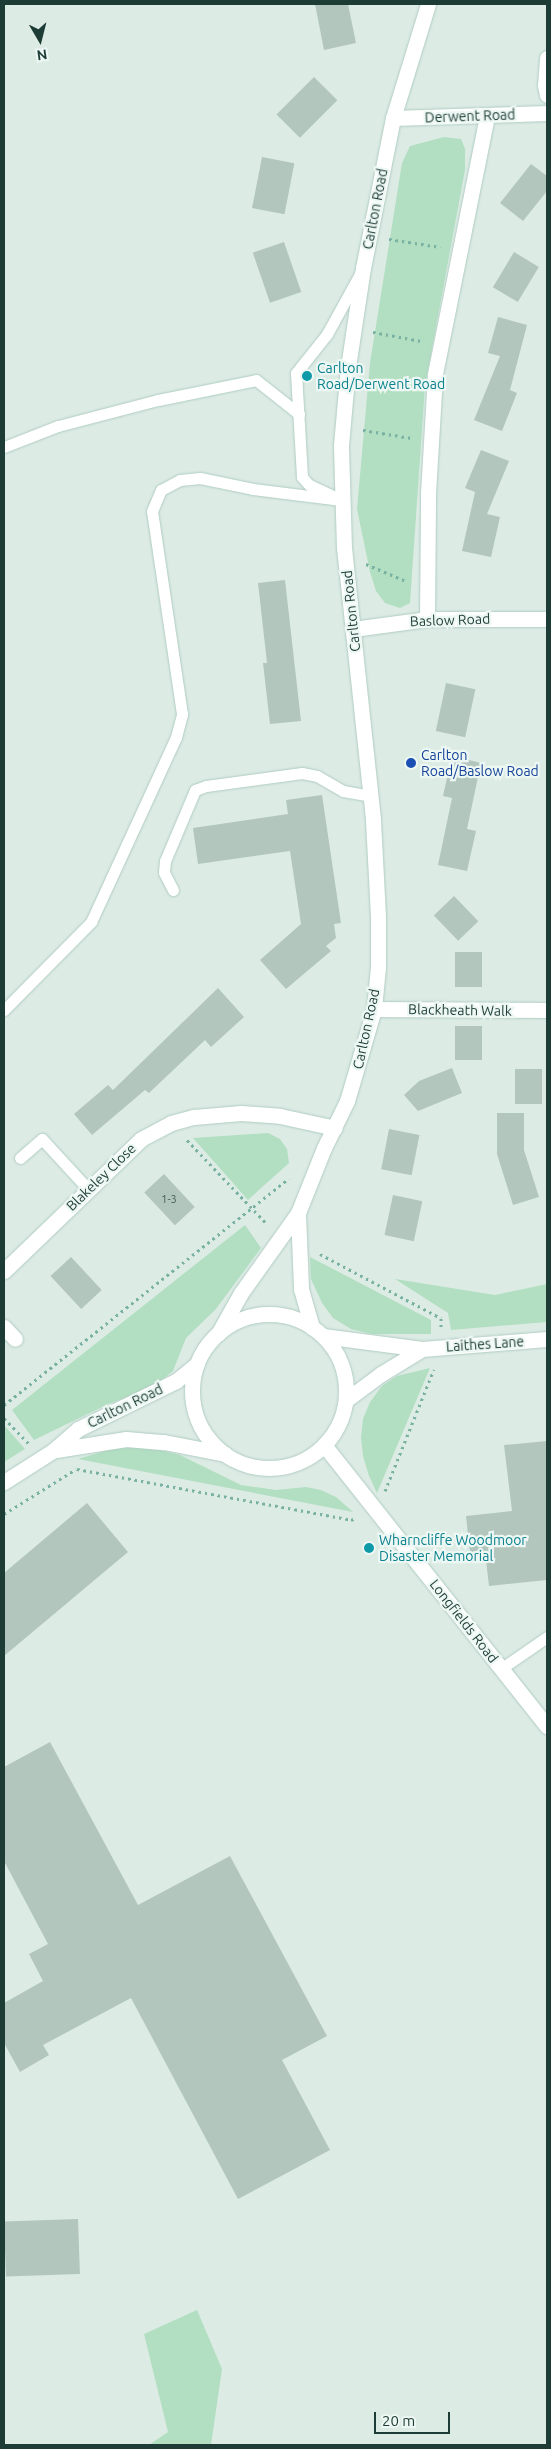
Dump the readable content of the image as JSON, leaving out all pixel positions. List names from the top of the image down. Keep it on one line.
{"streets":{"main road":["Derwent Road","Carlton Road","Baslow Road","Blackheath Walk","Blakeley Close","Laithes Lane","Longfields Road"]},"crossings":[["Derwent Road","Carlton Road"],["Carlton Road","Baslow Road"],["Carlton Road","Blackheath Walk"],["Carlton Road","Blakeley Close"],["Carlton Road","Laithes Lane"],["Carlton Road","Longfields Road"],["Laithes Lane","Longfields Road"]],"places":["Carlton Road/Derwent Road","Carlton Road/Baslow Road","Wharncliffe Woodmoor Disaster Memorial"],"house_numbers":["1-3"],"scale_bar":"20 m","north":"bottom"}
